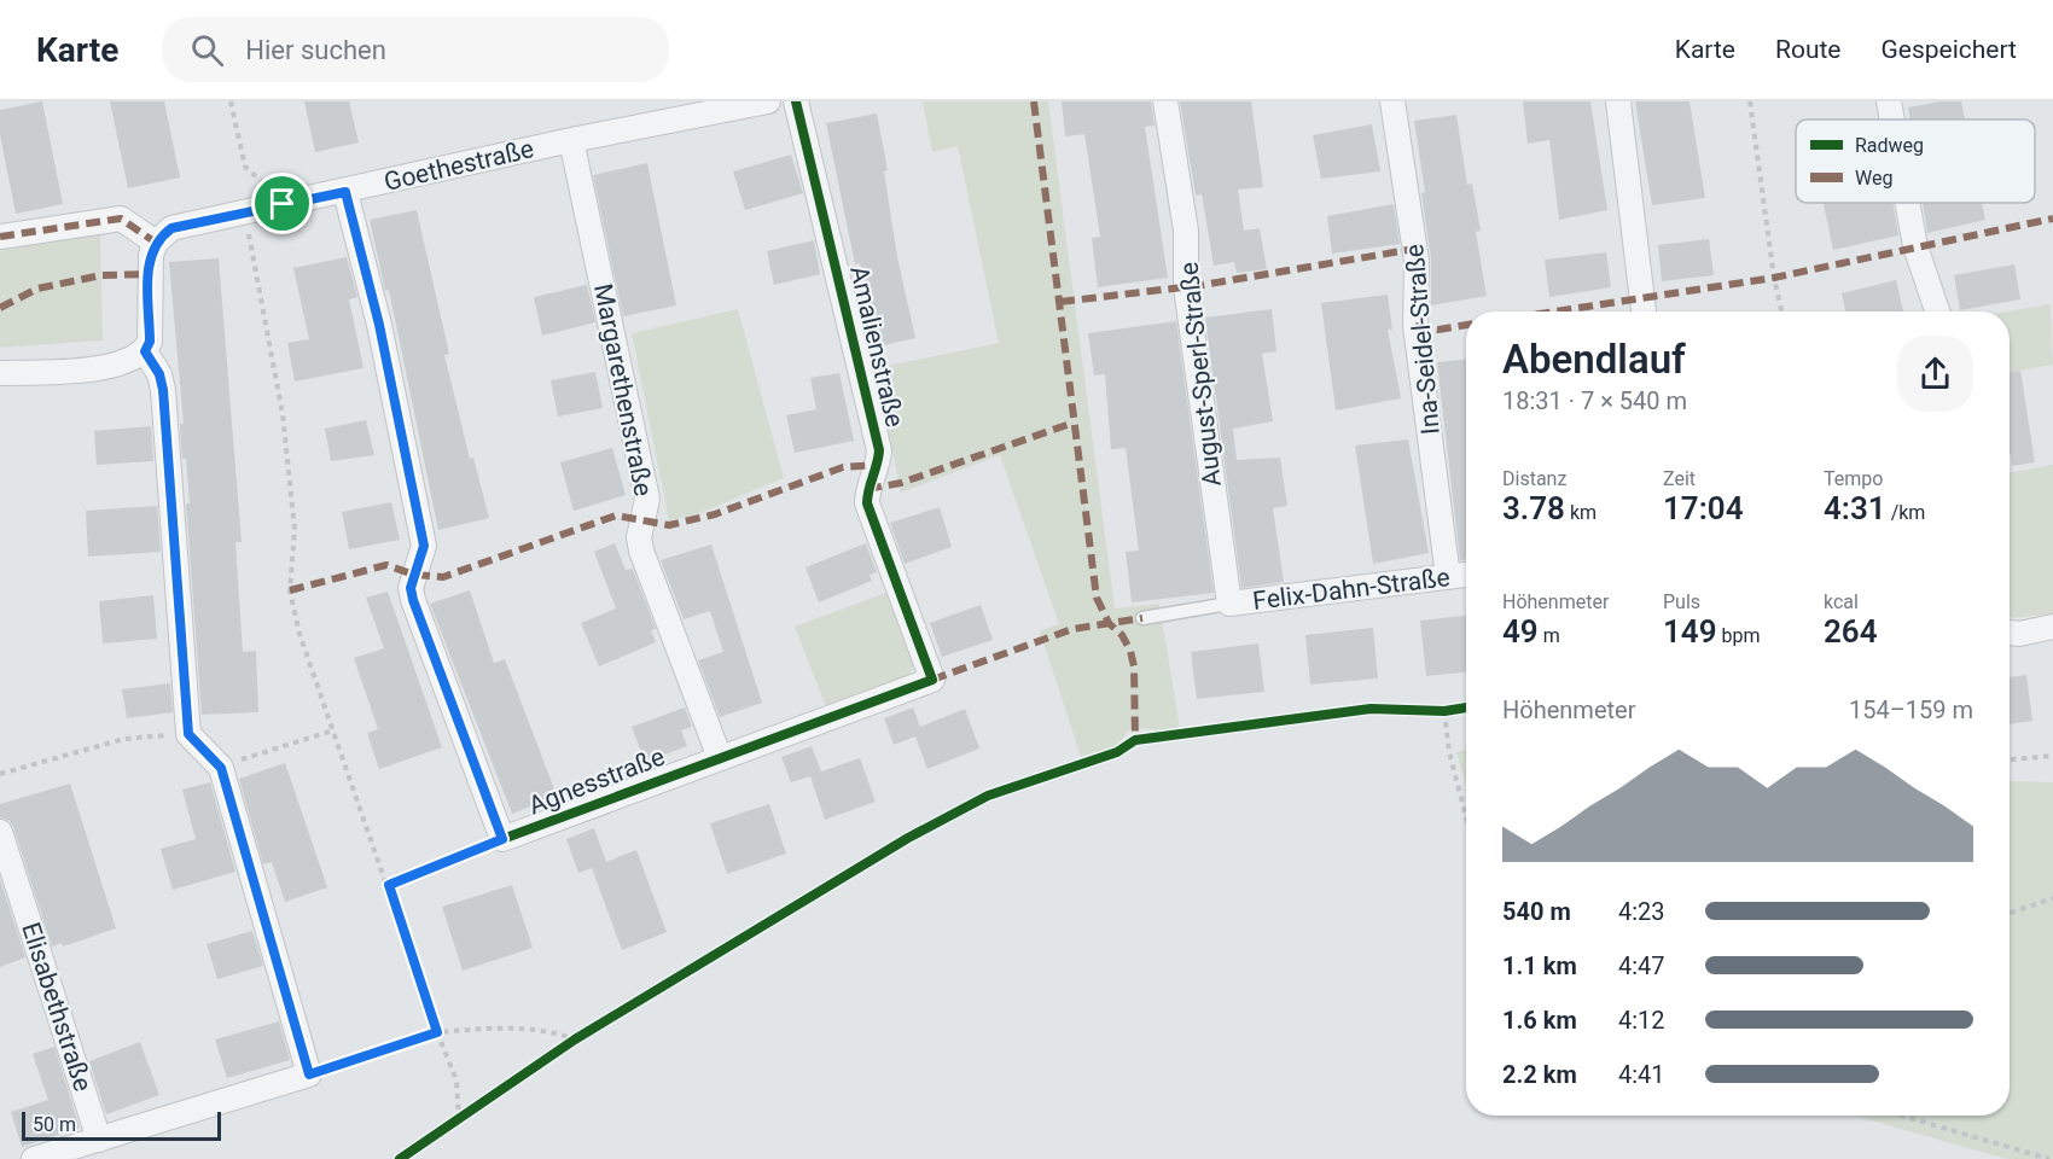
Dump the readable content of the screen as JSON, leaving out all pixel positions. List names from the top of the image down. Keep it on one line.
{"streets":{"street":["Goethestraße","Ina-Seidel-Straße","Amalienstraße","August-Sperl-Straße","Margarethenstraße","Felix-Dahn-Straße","Agnesstraße","Elisabethstraße"]},"crossings":[["Goethestraße","Margarethenstraße"],["Goethestraße","Agnesstraße"],["Ina-Seidel-Straße","Felix-Dahn-Straße"],["Amalienstraße","Agnesstraße"],["August-Sperl-Straße","Felix-Dahn-Straße"],["Margarethenstraße","Agnesstraße"]],"legend":["Radweg","Weg"],"scale_bar":"50 m","page":{"header":"Karte","search":"Hier suchen","nav":["Karte","Route","Gespeichert"],"heading":["Abendlauf","18:31 · 7 × 540 m"],"stats":[["Distanz","3.78 km"],["Zeit","17:04"],["Tempo","4:31 /km"],["Höhenmeter","49 m"],["Puls","149 bpm"],["kcal","264"]],"chart":["Höhenmeter","154–159 m"],"list":[{"name":"540 m","note":"4:23"},{"name":"1.1 km","note":"4:47"},{"name":"1.6 km","note":"4:12"},{"name":"2.2 km","note":"4:41"}],"scale":"50 m"}}
